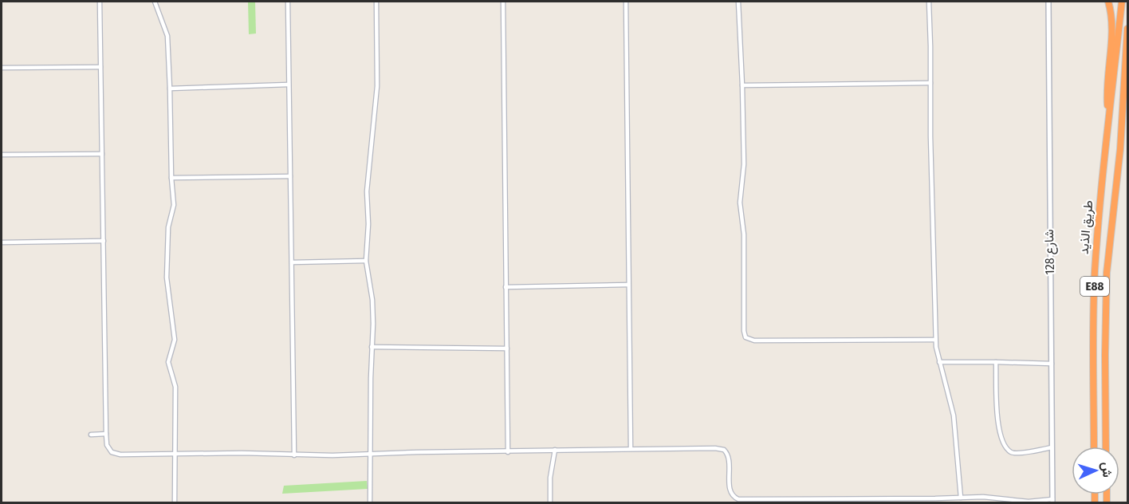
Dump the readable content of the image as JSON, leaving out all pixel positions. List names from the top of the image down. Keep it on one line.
{"streets":{"highway":["طريق الذيد","E88"],"street":["شارع 128"]},"north":"right"}
